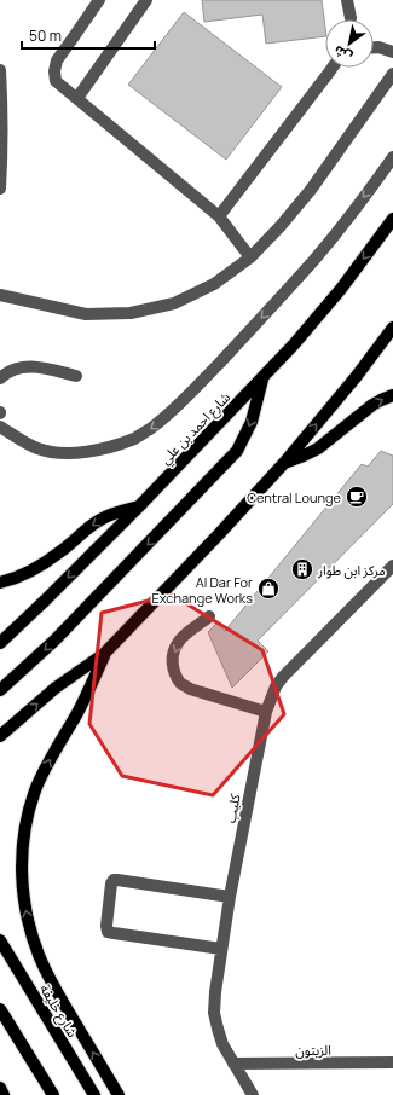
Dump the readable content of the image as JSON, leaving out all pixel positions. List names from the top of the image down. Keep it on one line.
{"streets":{"main road":["شارع احمد بن علي","شارع خليفة"],"street":["كليب","الزيتون"]},"crossings":[["كليب","الزيتون"]],"places":{"cafe":["Central Lounge"],"building":["مركز ابن طوار"],"shop":["Al Dar For Exchange Works"]},"scale_bar":"50 m","north":"bottom left"}
